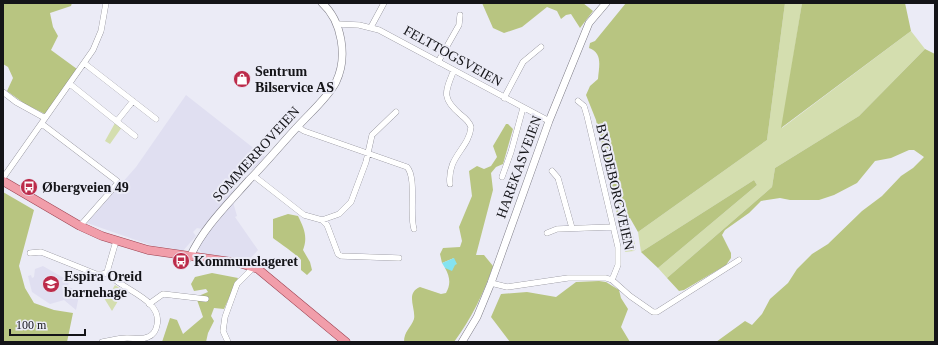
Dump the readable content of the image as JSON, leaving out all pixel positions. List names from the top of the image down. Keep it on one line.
{"streets":{"street":["FELTTOGSVEIEN","SOMMERROVEIEN","HAREKASVEIEN","BYGDEBORGVEIEN"]},"crossings":[["FELTTOGSVEIEN","SOMMERROVEIEN"],["FELTTOGSVEIEN","HAREKASVEIEN"]],"places":{"shop":["Sentrum Bilservice AS"],"bus stop":["Øbergveien 49","Kommunelageret"],"school or university":["Espira Oreid barnehage"]},"scale_bar":"100 m"}
